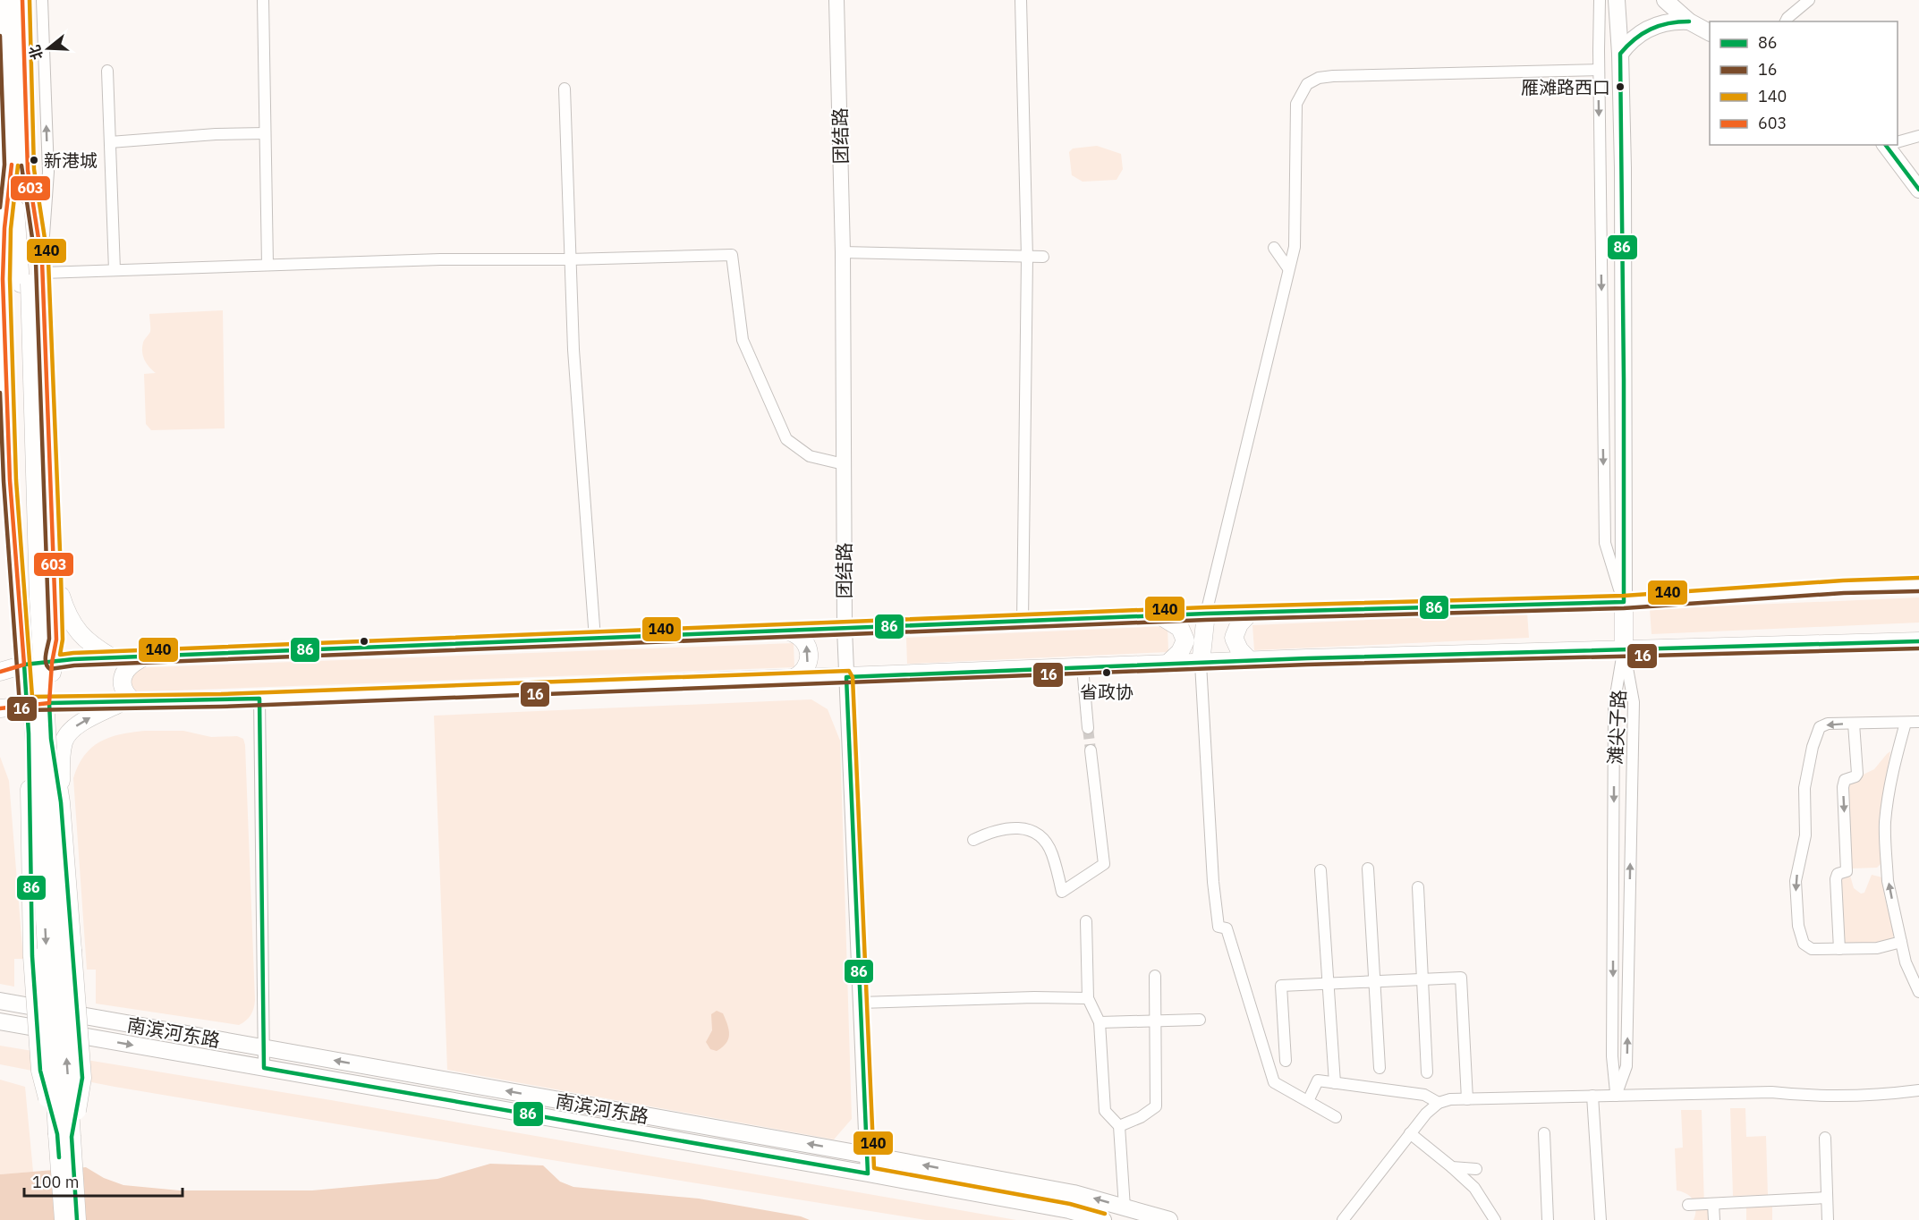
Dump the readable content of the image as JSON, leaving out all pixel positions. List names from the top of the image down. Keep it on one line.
{"streets":{"main road":["南滨河东路"],"street":["团结路","滩尖子路"]},"crossings":[["团结路","南滨河东路"]],"places":["雁滩路西口","新港城","省政协"],"lines":["transit line 140","transit line 603","transit line 86","transit line 16"],"legend":["86","16","140","603"],"scale_bar":"100 m","north":"left"}
